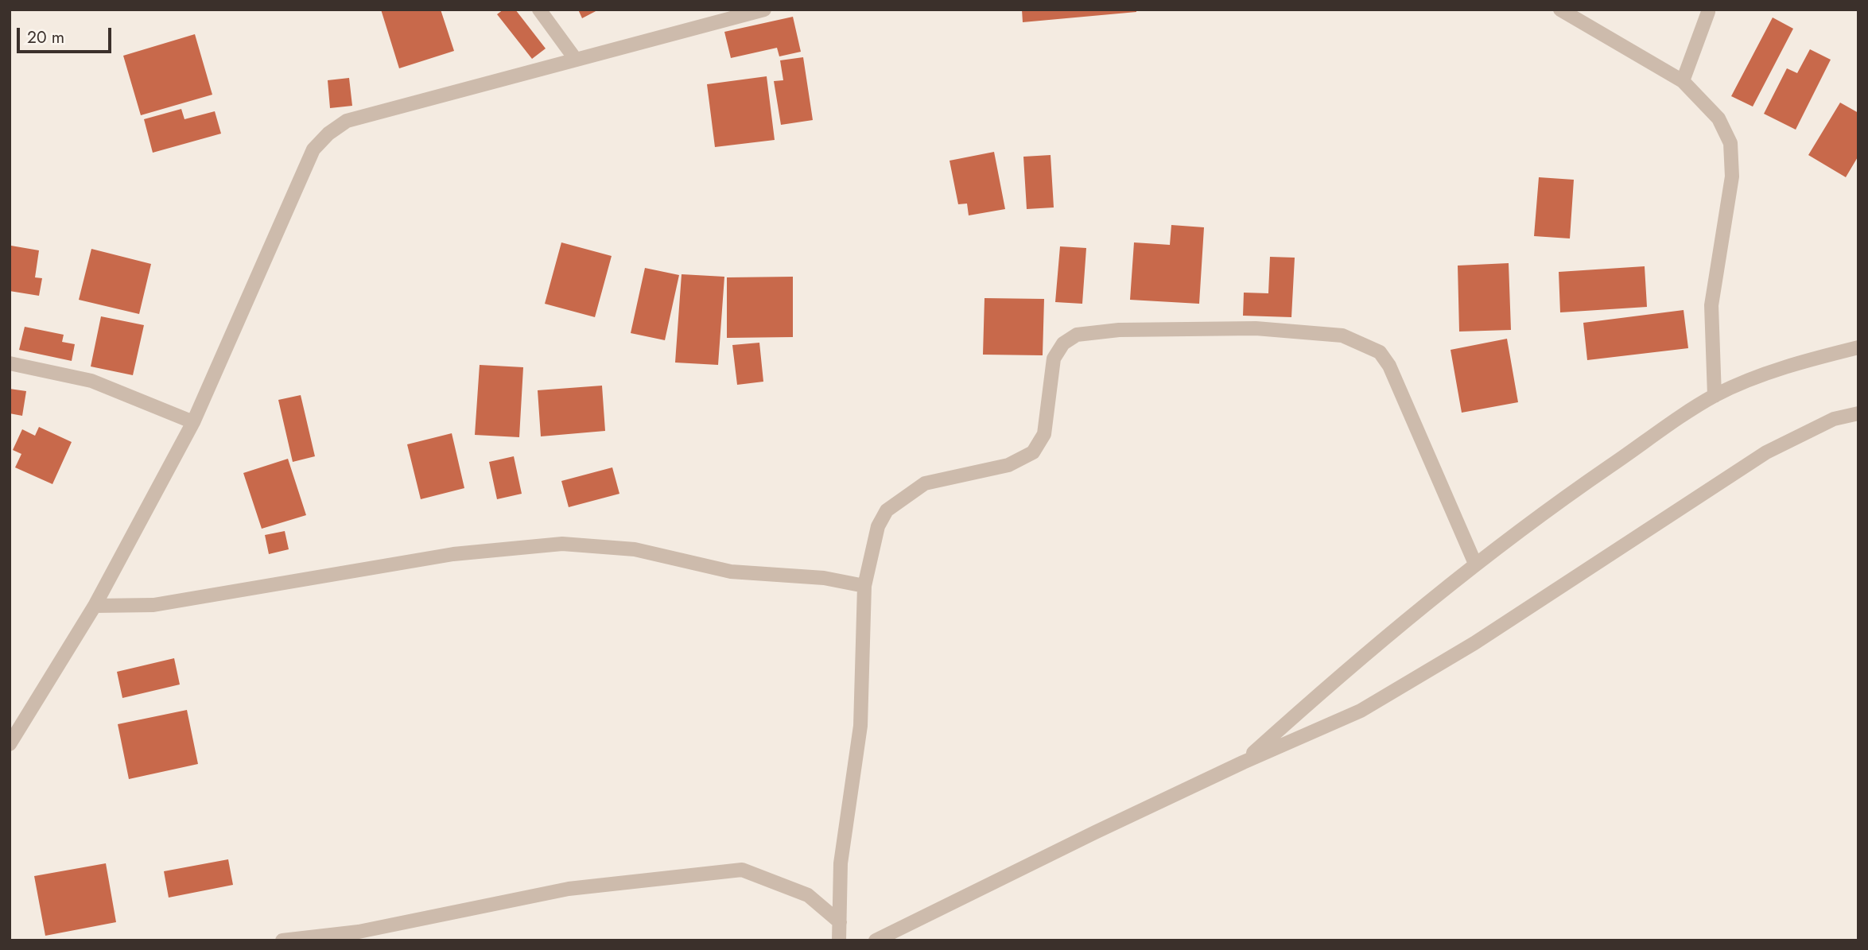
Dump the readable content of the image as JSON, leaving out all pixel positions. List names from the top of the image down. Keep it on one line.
{"scale_bar":"20 m"}
